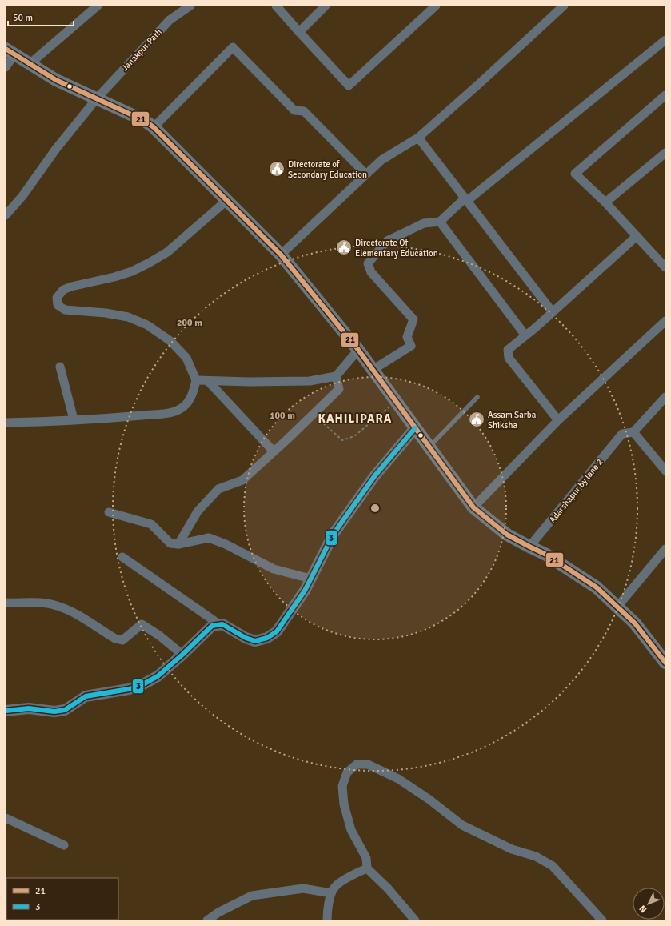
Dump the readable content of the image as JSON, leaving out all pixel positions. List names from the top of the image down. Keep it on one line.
{"streets":{"street":["Janakpur Path","Adarshapur by lane 2"]},"districts":["KAHILIPARA"],"places":{"public building":["Directorate of Secondary Education","Directorate Of Elementary Education","Assam Sarba Shiksha"]},"lines":["transit line 21","transit line 3"],"legend":["21","3"],"scale_bar":"50 m","north":"bottom left","rings":["200 m","100 m"]}
